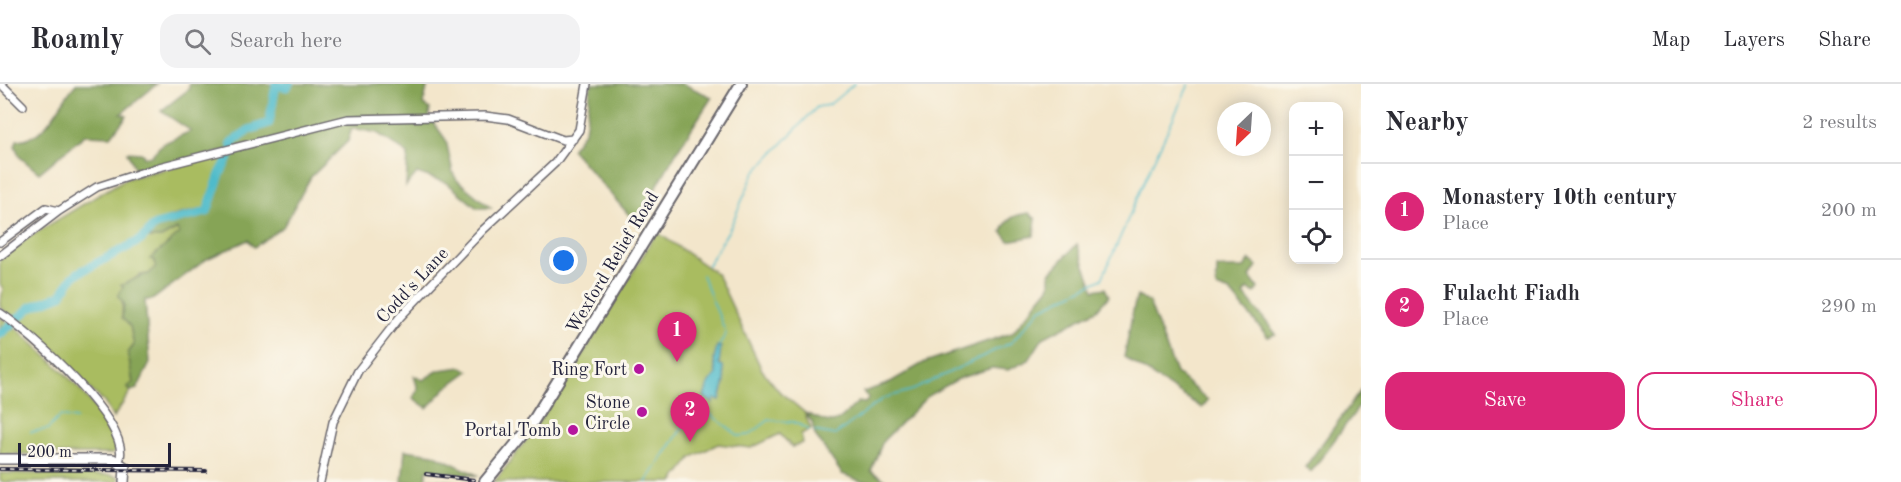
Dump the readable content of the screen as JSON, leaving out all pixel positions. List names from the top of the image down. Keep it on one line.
{"streets":{"highway":["Wexford Relief Road"],"street":["Codd's Lane"]},"places":["Ring Fort","Stone Circle","Portal Tomb"],"scale_bar":"200 m","north":"bottom left","page":{"header":"Roamly","search":"Search here","nav":["Map","Layers","Share"],"heading":["Nearby","2 results"],"map_buttons":["+","−"],"list":[{"mark":"1","name":"Monastery 10th century","note":"Place","value":"200 m"},{"mark":"2","name":"Fulacht Fiadh","note":"Place","value":"290 m"}],"pins":["1","2"],"buttons":["Save","Share"],"scale":"200 m"}}
